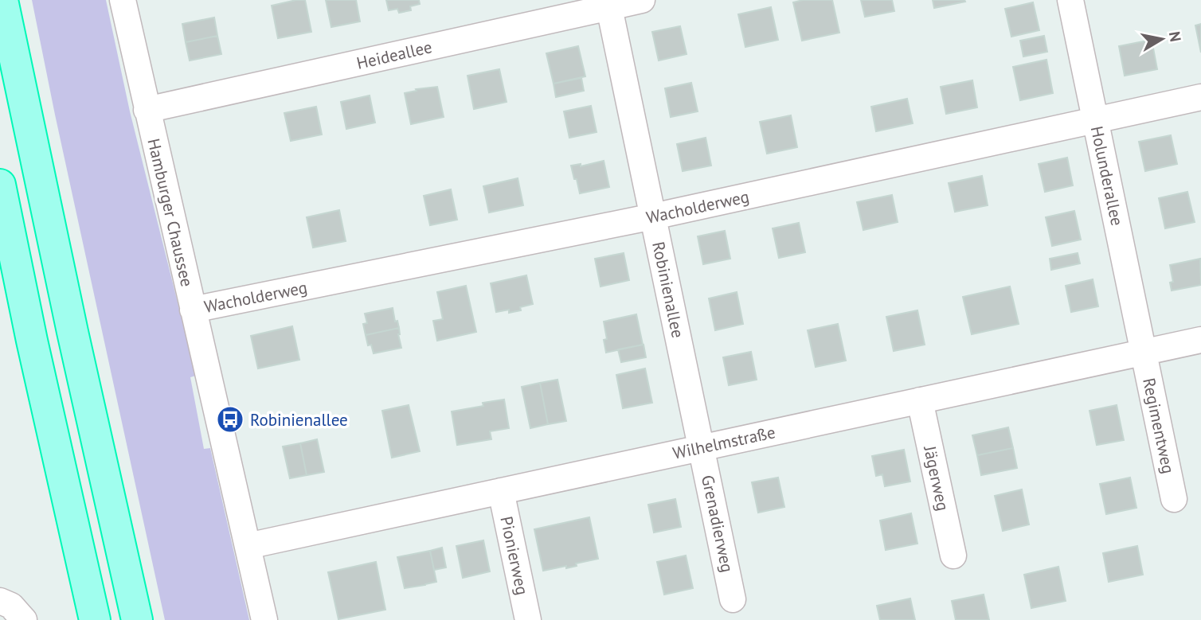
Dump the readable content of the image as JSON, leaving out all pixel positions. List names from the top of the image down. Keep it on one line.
{"streets":{"street":["Heideallee","Holunderallee","Wacholderweg","Hamburger Chaussee","Robinienallee","Regimentweg","Wilhelmstraße","Jägerweg","Grenadierweg","Pionierweg"]},"crossings":[["Heideallee","Hamburger Chaussee"],["Heideallee","Robinienallee"],["Holunderallee","Wacholderweg"],["Holunderallee","Regimentweg"],["Holunderallee","Wilhelmstraße"],["Wacholderweg","Hamburger Chaussee"],["Wacholderweg","Robinienallee"],["Hamburger Chaussee","Wilhelmstraße"],["Robinienallee","Wilhelmstraße"],["Robinienallee","Grenadierweg"],["Regimentweg","Wilhelmstraße"],["Wilhelmstraße","Jägerweg"],["Wilhelmstraße","Grenadierweg"],["Wilhelmstraße","Pionierweg"]],"places":{"bus stop":["Robinienallee"]},"north":"right"}
